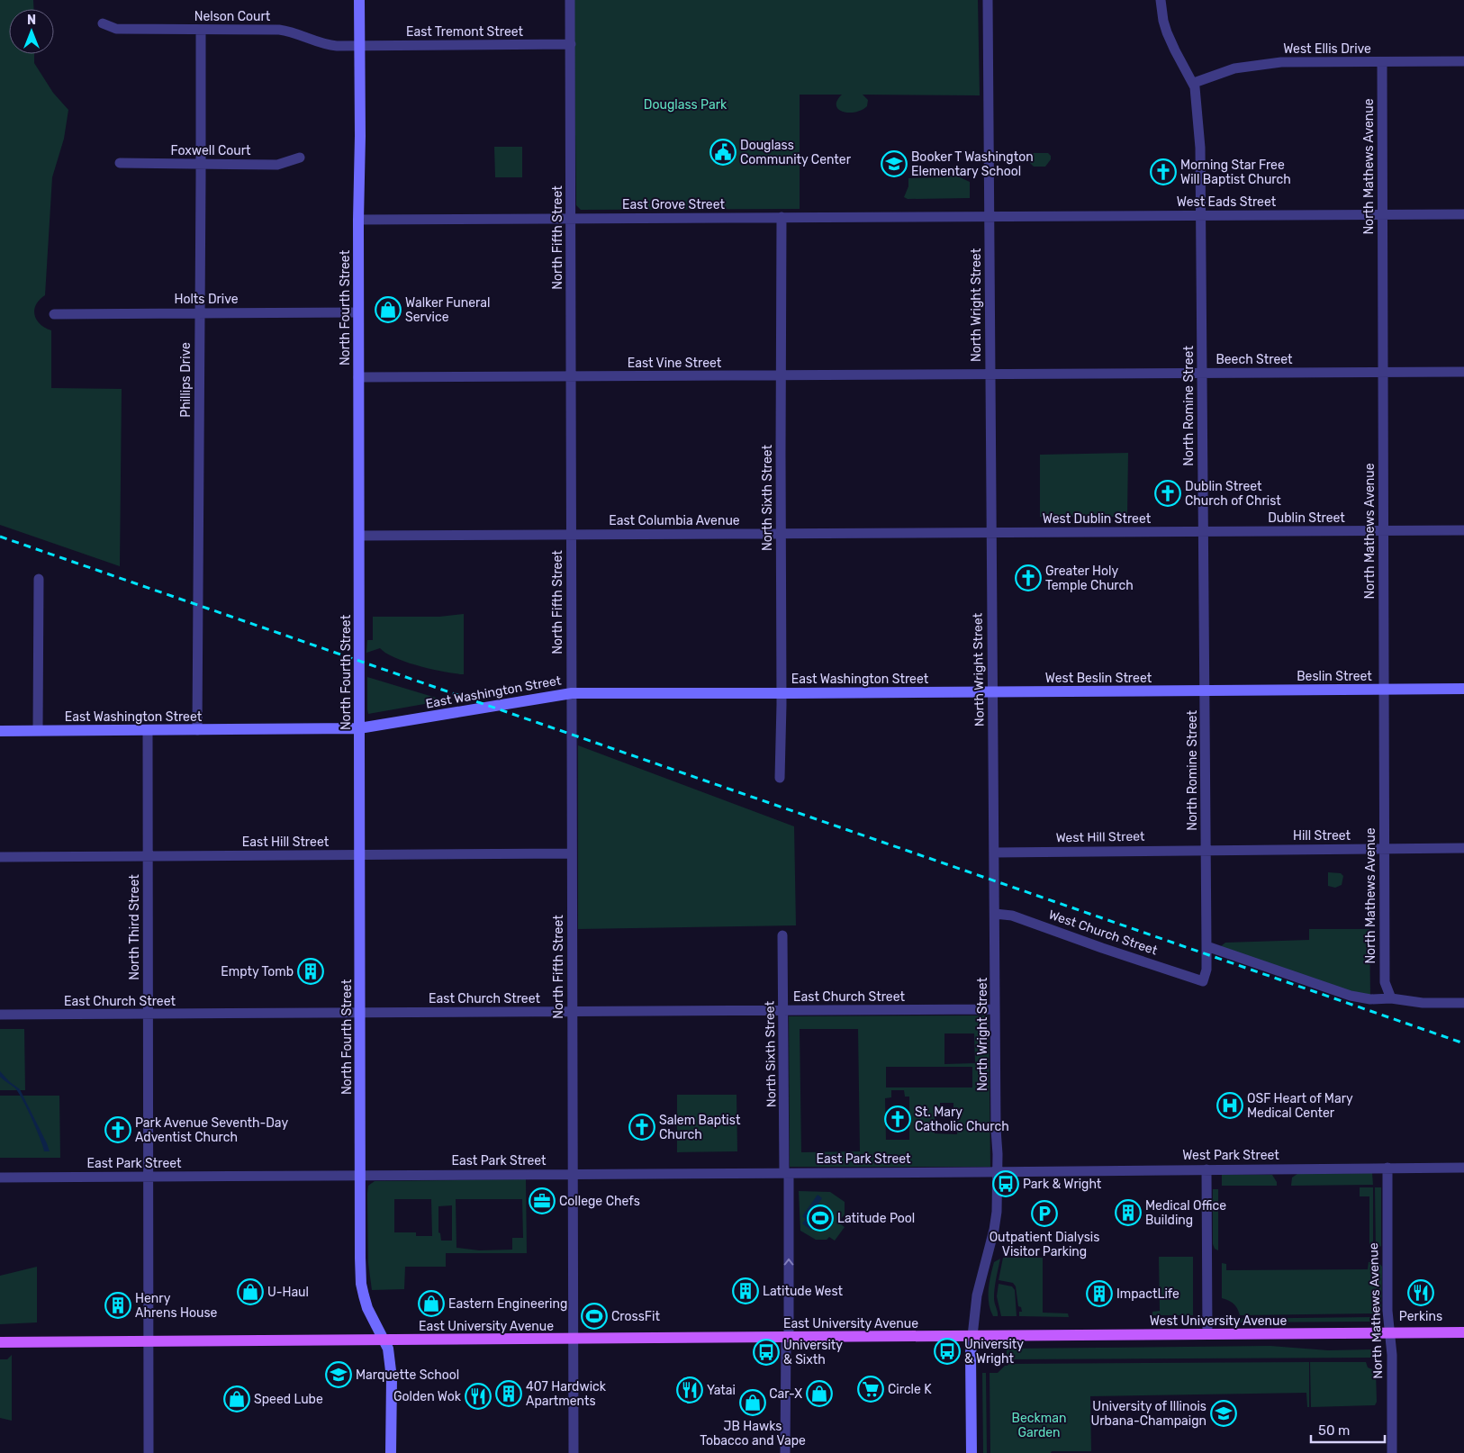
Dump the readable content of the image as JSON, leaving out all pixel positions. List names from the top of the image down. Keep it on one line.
{"streets":{"main road":["West University Avenue","East University Avenue"],"street":["Nelson Court","East Tremont Street","West Ellis Drive","Foxwell Court","North Mathews Avenue","West Eads Street","East Grove Street","North Fifth Street","Holts Drive","North Wright Street","North Fourth Street","Beech Street","East Vine Street","Phillips Drive","North Romine Street","North Sixth Street","Dublin Street","West Dublin Street","East Columbia Avenue","Beslin Street","West Beslin Street","East Washington Street","Hill Street","West Hill Street","East Hill Street","North Third Street","West Church Street","East Church Street","West Park Street","East Park Street"]},"crossings":[["Nelson Court","East Tremont Street"],["Nelson Court","North Fourth Street"],["Nelson Court","Phillips Drive"],["East Tremont Street","North Fifth Street"],["East Tremont Street","North Fourth Street"],["West Ellis Drive","North Mathews Avenue"],["West Ellis Drive","North Romine Street"],["Foxwell Court","Phillips Drive"],["North Mathews Avenue","West Eads Street"],["North Mathews Avenue","Beech Street"],["North Mathews Avenue","Dublin Street"],["North Mathews Avenue","Beslin Street"],["North Mathews Avenue","Hill Street"],["North Mathews Avenue","West Park Street"],["North Mathews Avenue","West University Avenue"],["West Eads Street","East Grove Street"],["West Eads Street","North Wright Street"],["West Eads Street","North Romine Street"],["East Grove Street","North Fifth Street"],["East Grove Street","North Wright Street"],["East Grove Street","North Fourth Street"],["East Grove Street","North Sixth Street"],["North Fifth Street","East Vine Street"],["North Fifth Street","East Columbia Avenue"],["North Fifth Street","East Washington Street"],["North Fifth Street","East Hill Street"],["North Fifth Street","East Church Street"],["North Fifth Street","East Park Street"],["North Fifth Street","East University Avenue"],["Holts Drive","North Fourth Street"],["Holts Drive","Phillips Drive"],["North Wright Street","Beech Street"],["North Wright Street","East Vine Street"],["North Wright Street","West Dublin Street"],["North Wright Street","East Columbia Avenue"],["North Wright Street","West Beslin Street"],["North Wright Street","East Washington Street"],["North Wright Street","West Hill Street"],["North Wright Street","West Church Street"],["North Wright Street","East Church Street"],["North Wright Street","West Park Street"],["North Wright Street","East Park Street"],["North Wright Street","West University Avenue"],["North Wright Street","East University Avenue"],["North Fourth Street","East Vine Street"],["North Fourth Street","East Columbia Avenue"],["North Fourth Street","East Washington Street"],["North Fourth Street","East Hill Street"],["North Fourth Street","East Church Street"],["North Fourth Street","East Park Street"],["North Fourth Street","East University Avenue"],["Beech Street","East Vine Street"],["Beech Street","North Romine Street"],["East Vine Street","North Sixth Street"],["Phillips Drive","East Washington Street"],["North Romine Street","Dublin Street"],["North Romine Street","West Dublin Street"],["North Romine Street","Beslin Street"],["North Romine Street","West Beslin Street"],["North Romine Street","Hill Street"],["North Romine Street","West Hill Street"],["North Romine Street","West Church Street"],["North Sixth Street","East Columbia Avenue"],["North Sixth Street","East Washington Street"],["North Sixth Street","East Church Street"],["North Sixth Street","East Park Street"],["North Sixth Street","East University Avenue"],["Dublin Street","West Dublin Street"],["West Dublin Street","East Columbia Avenue"],["Beslin Street","West Beslin Street"],["West Beslin Street","East Washington Street"],["East Washington Street","North Third Street"],["Hill Street","West Hill Street"],["East Hill Street","North Third Street"],["North Third Street","East Church Street"],["North Third Street","East Park Street"],["North Third Street","East University Avenue"],["West Park Street","East Park Street"],["West University Avenue","East University Avenue"]],"parks":["Douglass Park","Beckman Garden"],"places":{"public building":["Douglass Community Center"],"school or university":["Booker T Washington Elementary School","Marquette School","University of Illinois Urbana-Champaign"],"church":["Morning Star Free Will Baptist Church","Dublin Street Church of Christ","Greater Holy Temple Church","St. Mary Catholic Church","Salem Baptist Church","Park Avenue Seventh-Day Adventist Church"],"shop":["Walker Funeral Service","U-Haul","Eastern Engineering","Car-X","Speed Lube","JB Hawks Tobacco and Vape"],"building":["Empty Tomb","Medical Office Building","Latitude West","ImpactLife","Henry Ahrens House","407 Hardwick Apartments"],"hospital":["OSF Heart of Mary Medical Center"],"bus stop":["Park & Wright","University & Wright","University & Sixth"],"office":["College Chefs"],"parking":["Outpatient Dialysis Visitor Parking"],"sports":["Latitude Pool","CrossFit"],"restaurant":["Perkins","Yatai","Golden Wok"],"supermarket":["Circle K"]},"scale_bar":"50 m","north":"top"}
